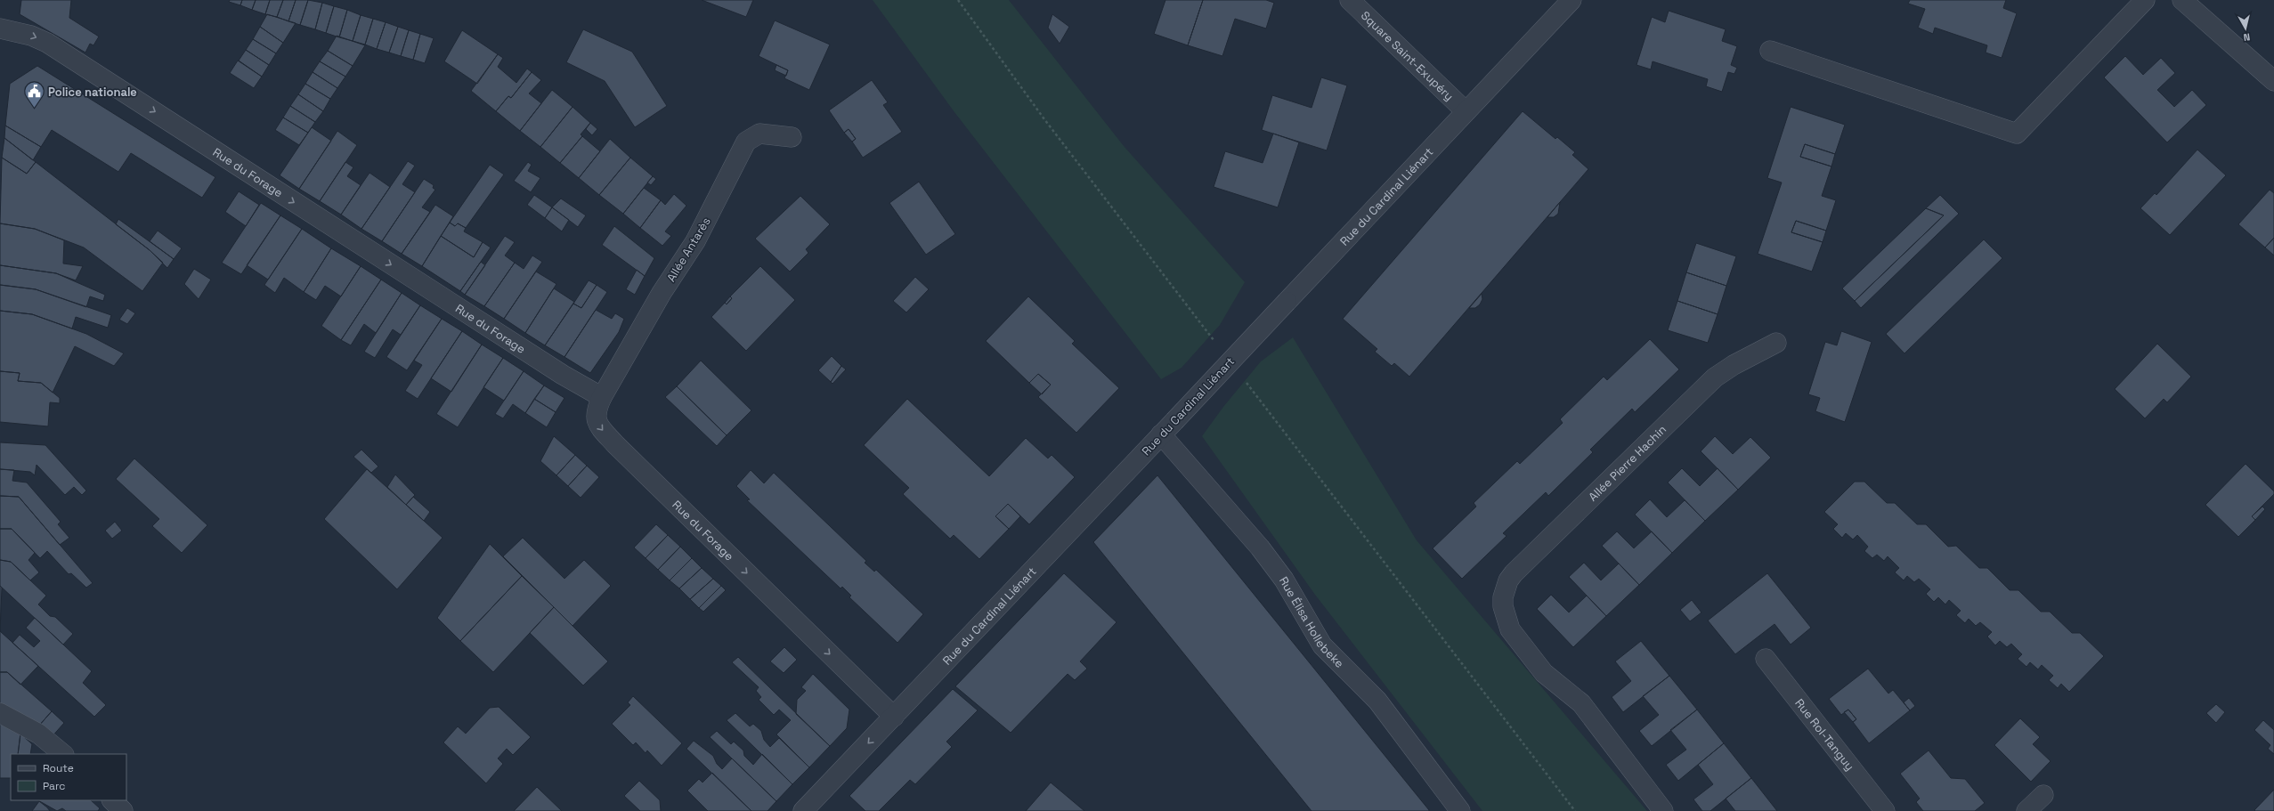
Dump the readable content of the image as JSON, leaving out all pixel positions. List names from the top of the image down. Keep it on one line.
{"streets":{"street":["Square Saint-Exupéry","Rue du Forage","Rue du Cardinal Liénart","Allée Antarès","Allée Pierre Hachin","Rue Élisa Hollebeke","Rue Rol-Tanguy"]},"crossings":[["Square Saint-Exupéry","Rue du Cardinal Liénart"],["Rue du Forage","Rue du Cardinal Liénart"],["Rue du Forage","Allée Antarès"],["Rue du Cardinal Liénart","Rue Élisa Hollebeke"]],"one_way":["Rue du Forage"],"places":{"public building":["Police nationale"]},"legend":["Route","Parc"],"north":"bottom"}
